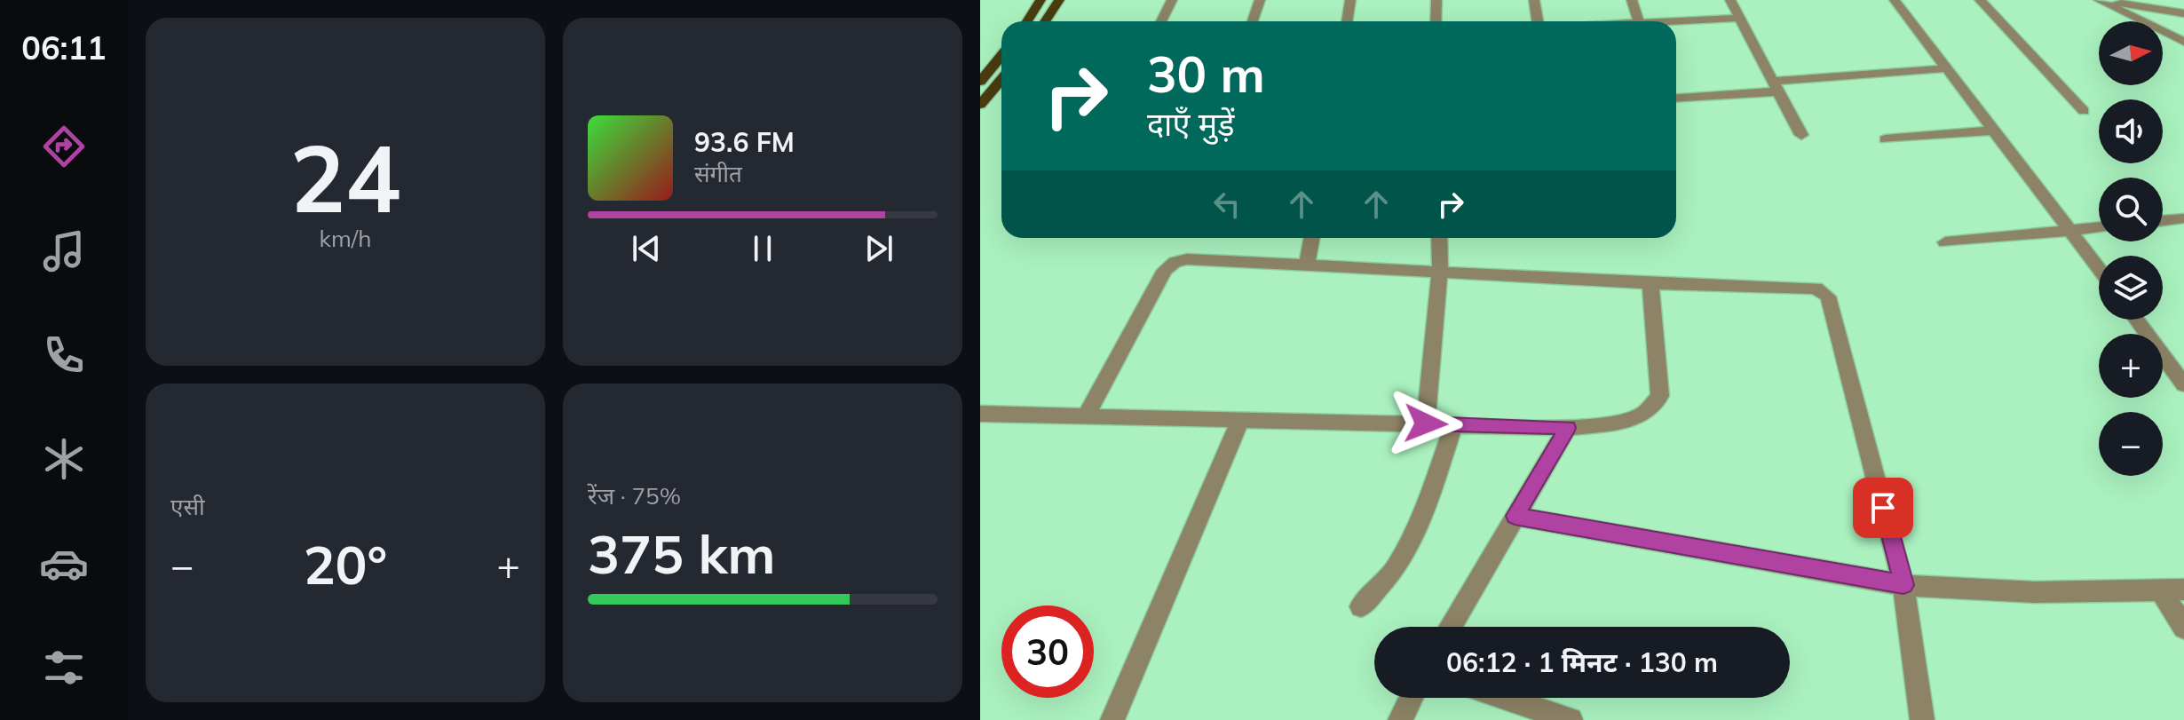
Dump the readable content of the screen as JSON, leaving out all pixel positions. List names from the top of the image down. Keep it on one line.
{"north":"right","page":{"tabs":"06:11","tile":[["24","km/h"],"एसी",["रेंज · 75%","375 km"]],"map_buttons":["+","−"],"turn":["30 m","दाएँ मुड़ें"],"song":["93.6 FM","संगीत"],"heat":["−","20°","+"],"limit":"30","trip":"06:12 · 1 मिनट · 130 m"}}
